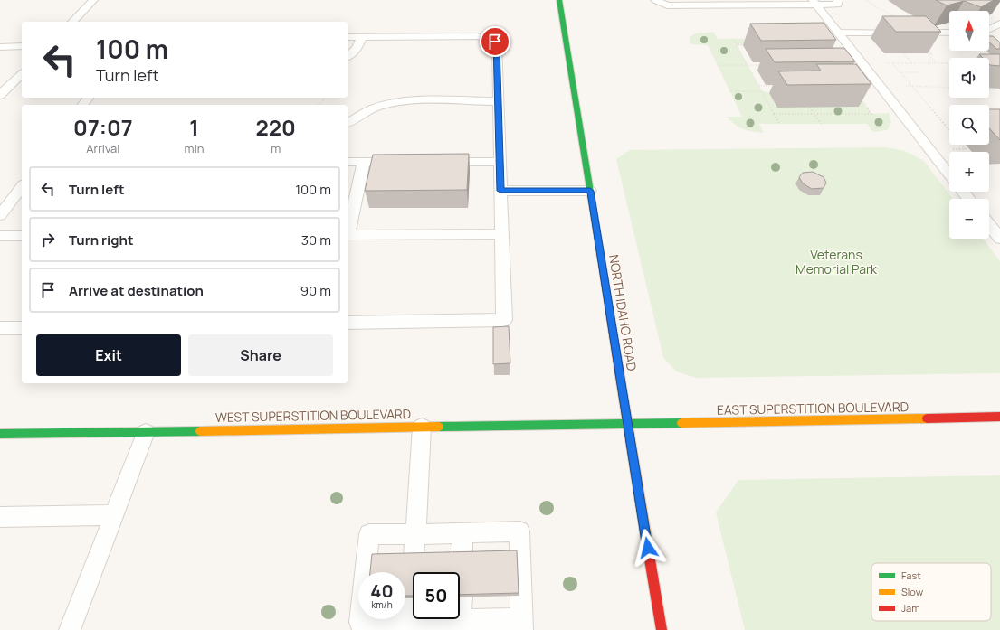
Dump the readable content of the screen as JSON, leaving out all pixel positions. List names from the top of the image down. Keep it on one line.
{"streets":{"main road":["NORTH IDAHO ROAD","EAST SUPERSTITION BOULEVARD","WEST SUPERSTITION BOULEVARD"]},"crossings":[["NORTH IDAHO ROAD","EAST SUPERSTITION BOULEVARD"],["NORTH IDAHO ROAD","WEST SUPERSTITION BOULEVARD"],["EAST SUPERSTITION BOULEVARD","WEST SUPERSTITION BOULEVARD"]],"parks":["Veterans Memorial Park"],"legend":["Fast","Slow","Jam"],"north":"top","page":{"map_buttons":["+","−"],"turn":["100 m","Turn left"],"eta":["07:07","Arrival","1","min","220","m"],"list":[{"name":"Turn left","value":"100 m"},{"name":"Turn right","value":"30 m"},{"name":"Arrive at destination","value":"90 m"}],"buttons":["Exit","Share"],"speed":"40 km/h","limit":"50"}}
